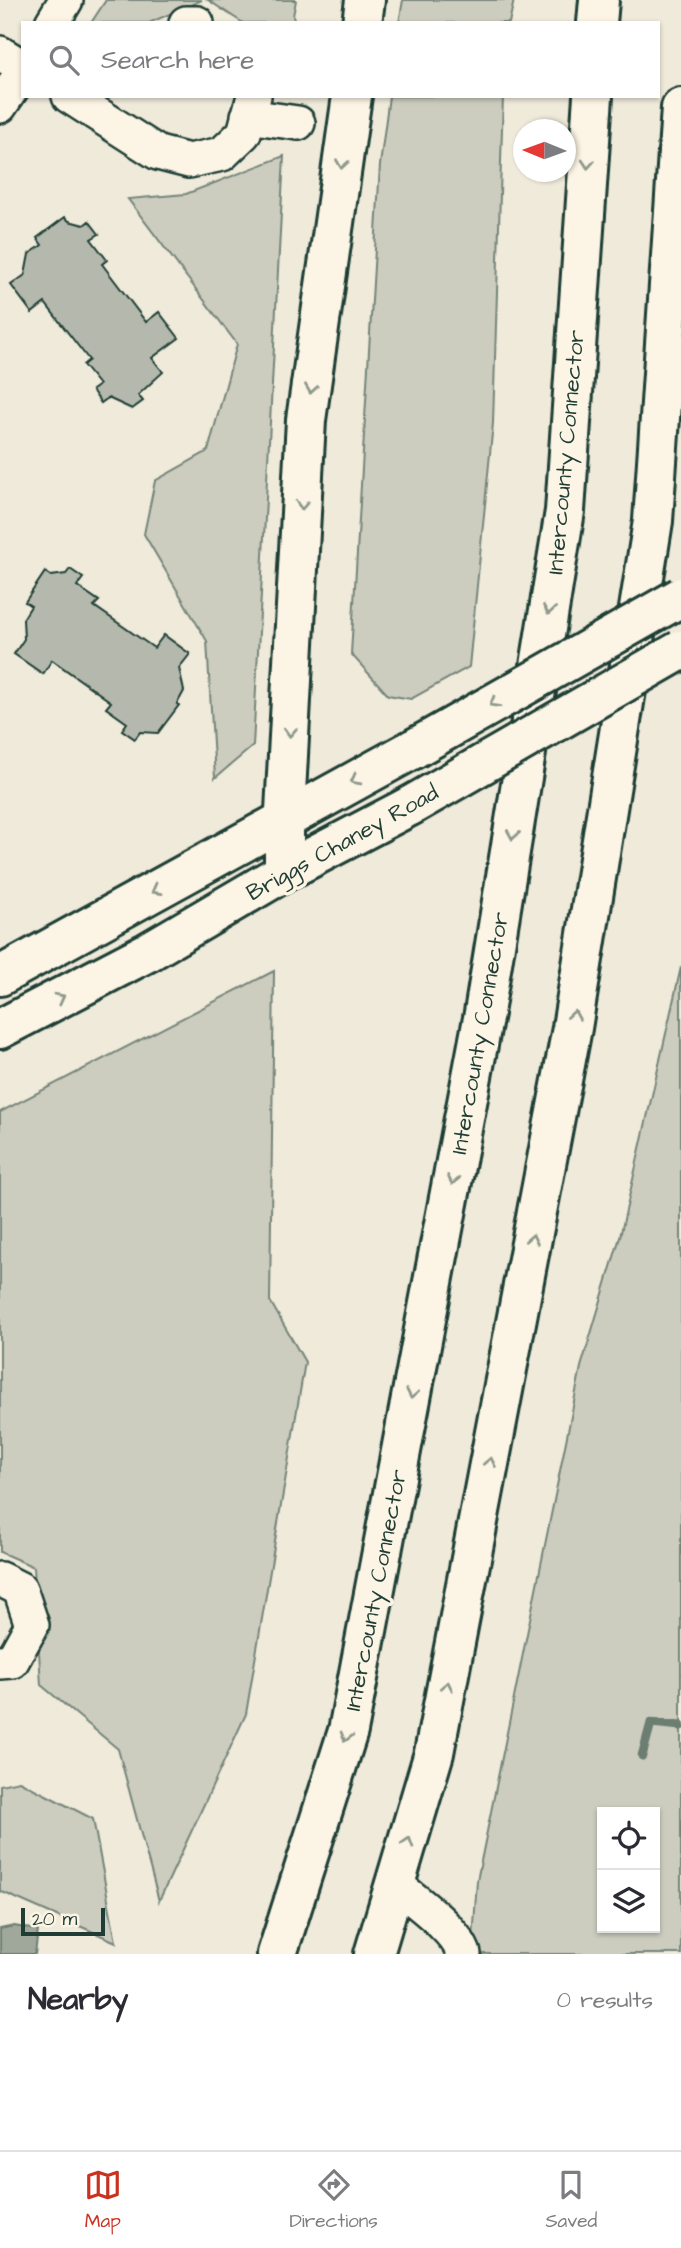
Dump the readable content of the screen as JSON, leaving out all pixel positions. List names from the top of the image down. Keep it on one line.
{"streets":{"main road":["Intercounty Connector","Briggs Chaney Road"]},"scale_bar":"20 m","north":"left","page":{"search":"Search here","scale":"20 m","heading":["Nearby","0 results"],"nav":["Map","Directions","Saved"]}}
